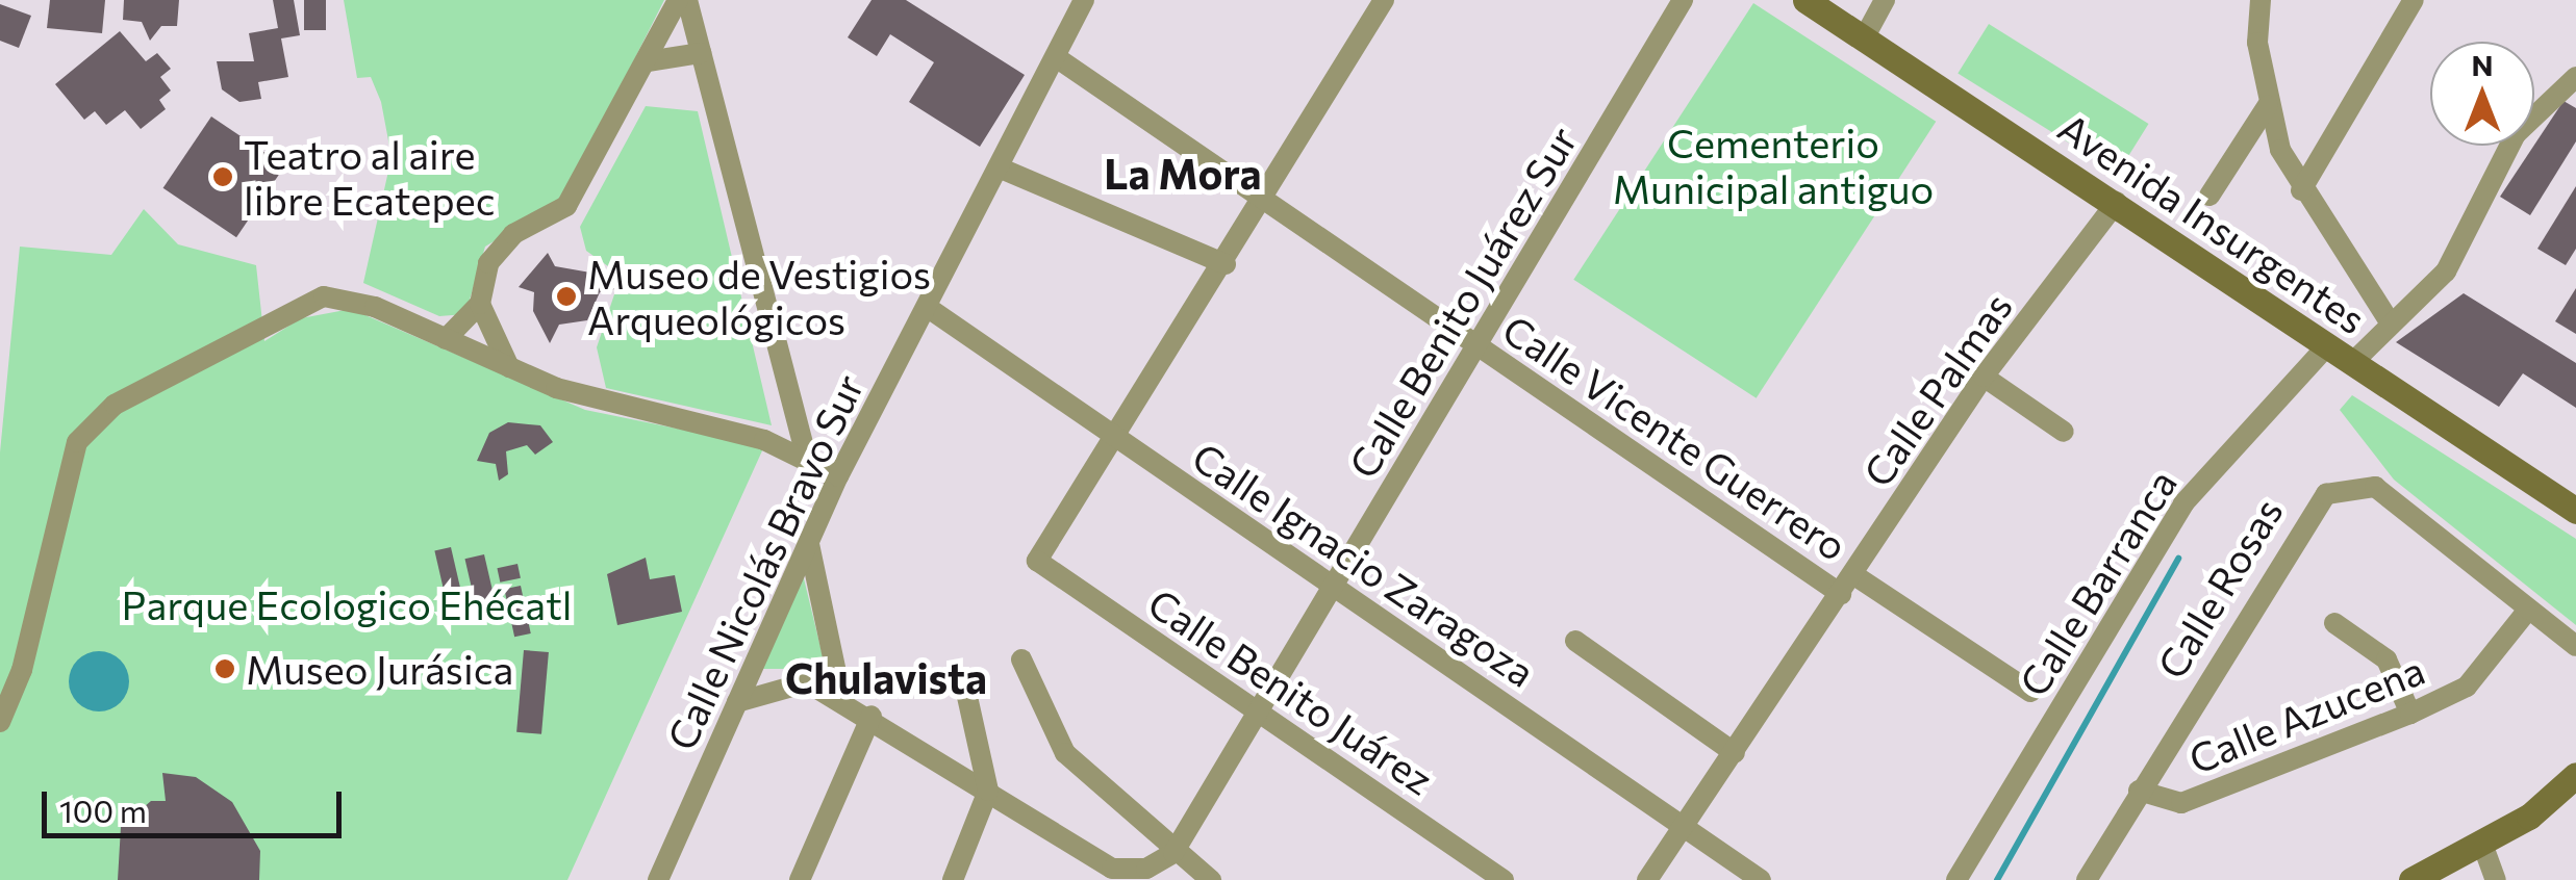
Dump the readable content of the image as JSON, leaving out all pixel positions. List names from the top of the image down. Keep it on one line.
{"streets":{"main road":["Avenida Insurgentes"],"street":["Calle Benito Juárez Sur","Calle Palmas","Calle Vicente Guerrero","Calle Nicolás Bravo Sur","Calle Ignacio Zaragoza","Calle Barranca","Calle Rosas","Calle Benito Juárez","Calle Azucena"]},"crossings":[["Avenida Insurgentes","Calle Palmas"],["Avenida Insurgentes","Calle Barranca"],["Calle Benito Juárez Sur","Calle Vicente Guerrero"],["Calle Benito Juárez Sur","Calle Ignacio Zaragoza"],["Calle Benito Juárez Sur","Calle Benito Juárez"],["Calle Palmas","Calle Vicente Guerrero"],["Calle Palmas","Calle Ignacio Zaragoza"],["Calle Vicente Guerrero","Calle Nicolás Bravo Sur"],["Calle Nicolás Bravo Sur","Calle Ignacio Zaragoza"],["Calle Ignacio Zaragoza","Calle Benito Juárez"],["Calle Rosas","Calle Azucena"]],"districts":["La Mora","Chulavista"],"parks":["Cementerio Municipal antiguo","Parque Ecologico Ehécatl"],"places":["Teatro al aire libre Ecatepec","Museo de Vestigios Arqueológicos","Museo Jurásica"],"scale_bar":"100 m","north":"top"}
